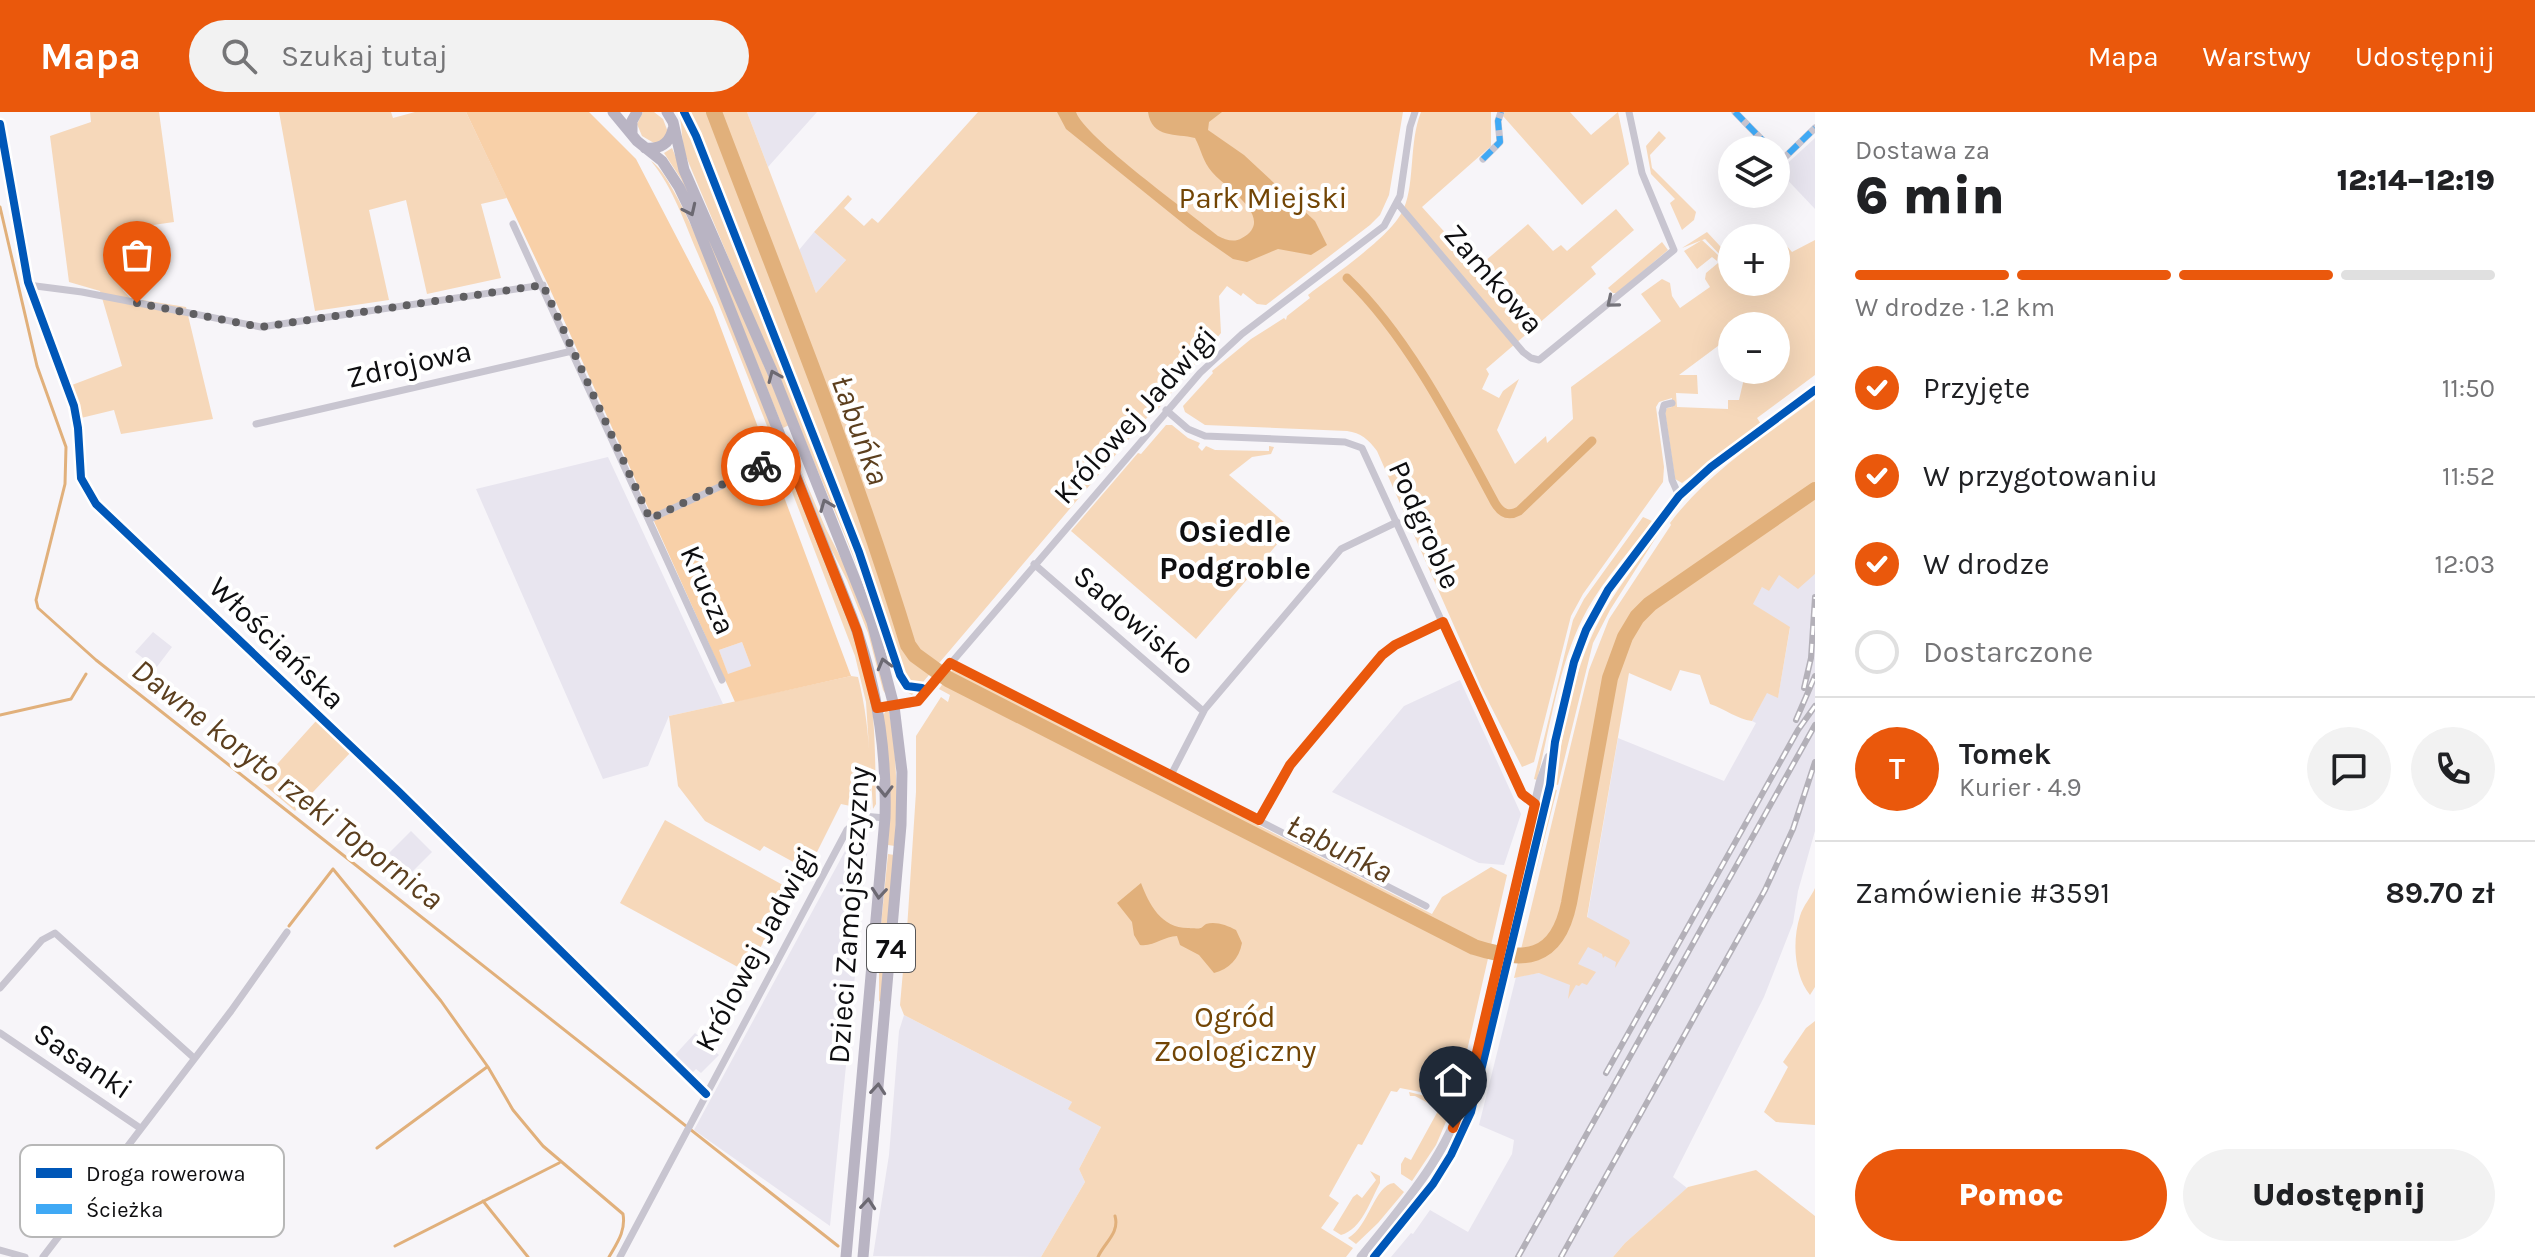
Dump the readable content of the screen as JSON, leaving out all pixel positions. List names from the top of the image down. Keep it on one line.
{"streets":{"main road":["Dzieci Zamojszczyzny","74"],"street":["Zamkowa","Zdrojowa","Królowej Jadwigi","Podgroble","Krucza","Sadowisko","Włościańska","Sasanki"]},"crossings":[["Zamkowa","Królowej Jadwigi"],["Zdrojowa","Krucza"],["Królowej Jadwigi","Podgroble"],["Królowej Jadwigi","Sadowisko"],["Królowej Jadwigi","Włościańska"],["Królowej Jadwigi","Dzieci Zamojszczyzny"],["Krucza","Dzieci Zamojszczyzny"],["Dzieci Zamojszczyzny","74"]],"districts":["Osiedle Podgroble"],"water":["Łabuńka","Dawne koryto rzeki Topornica"],"parks":["Park Miejski","Ogród Zoologiczny"],"legend":["Droga rowerowa","Ścieżka"],"page":{"header":"Mapa","search":"Szukaj tutaj","nav":["Mapa","Warstwy","Udostępnij"],"heading":["6 min","Dostawa za","12:14–12:19"],"panel":["Tomek","Kurier · 4.9","Zamówienie #3591","89.70 zł"],"map_buttons":["+","−"],"bar":"W drodze · 1.2 km","list":[["Przyjęte","11:50"],["W przygotowaniu","11:52"],["W drodze","12:03"],"Dostarczone"],"round":"T","buttons":["Pomoc","Udostępnij"]}}
